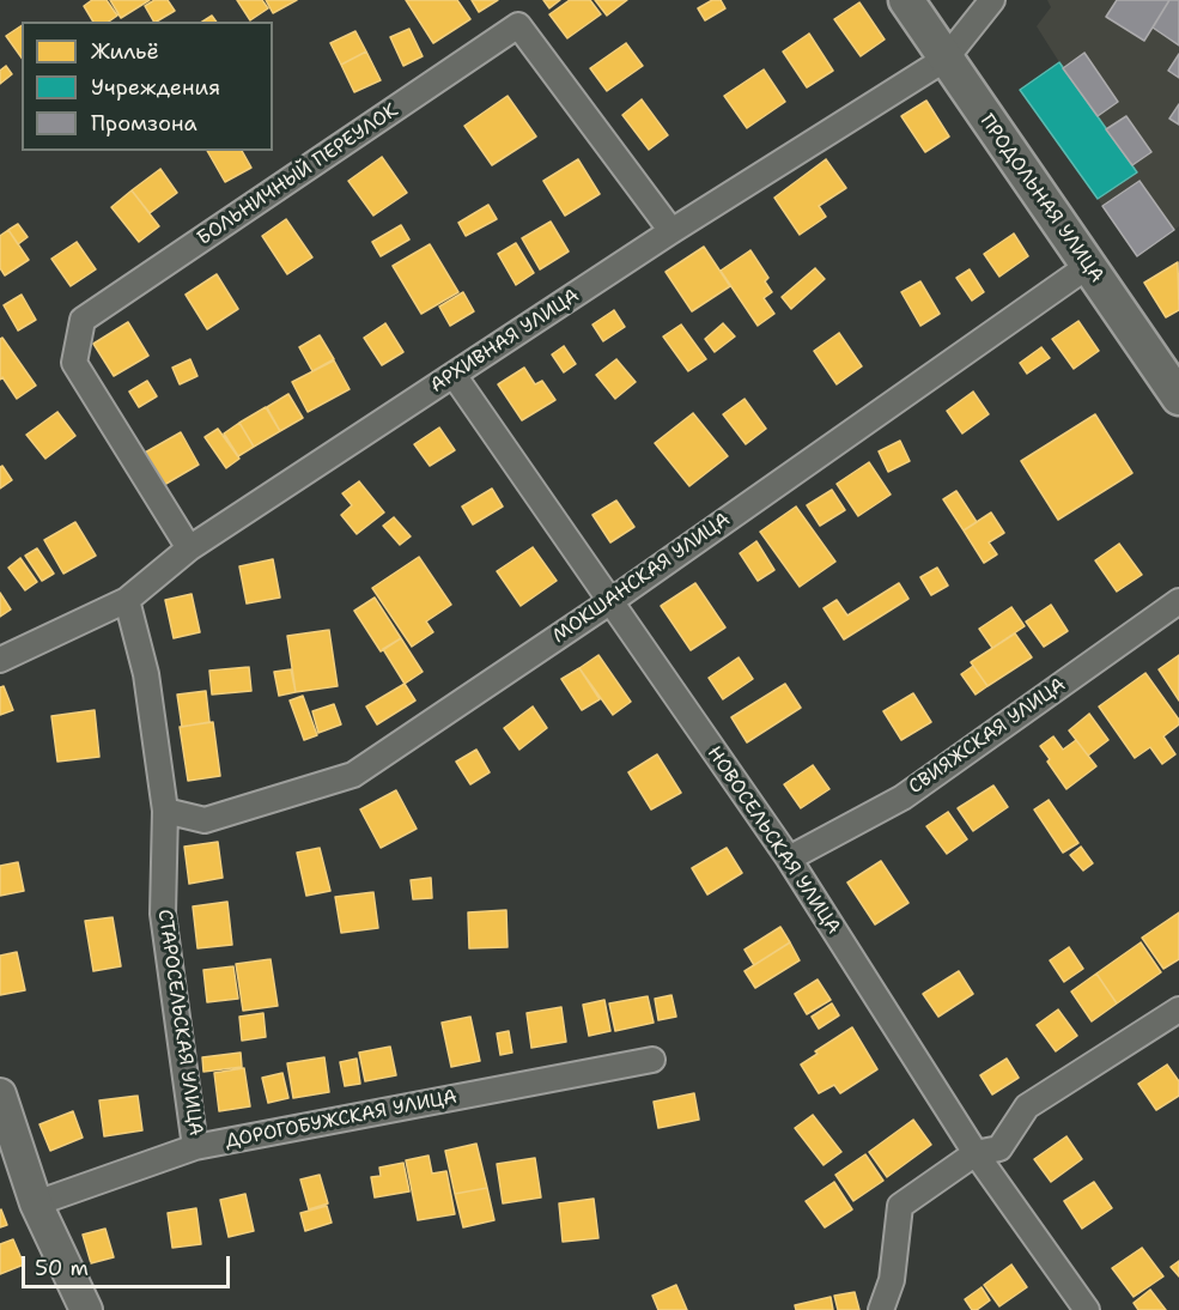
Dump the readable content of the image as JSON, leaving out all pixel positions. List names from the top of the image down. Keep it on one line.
{"streets":{"main road":["ПРОДОЛЬНАЯ УЛИЦА"],"street":["БОЛЬНИЧНЫЙ ПЕРЕУЛОК","АРХИВНАЯ УЛИЦА","МОКШАНСКАЯ УЛИЦА","СВИЯЖСКАЯ УЛИЦА","НОВОСЕЛЬСКАЯ УЛИЦА","СТАРОСЕЛЬСКАЯ УЛИЦА","ДОРОГОБУЖСКАЯ УЛИЦА"]},"crossings":[["БОЛЬНИЧНЫЙ ПЕРЕУЛОК","АРХИВНАЯ УЛИЦА"],["ПРОДОЛЬНАЯ УЛИЦА","АРХИВНАЯ УЛИЦА"],["ПРОДОЛЬНАЯ УЛИЦА","МОКШАНСКАЯ УЛИЦА"],["АРХИВНАЯ УЛИЦА","НОВОСЕЛЬСКАЯ УЛИЦА"],["АРХИВНАЯ УЛИЦА","СТАРОСЕЛЬСКАЯ УЛИЦА"],["МОКШАНСКАЯ УЛИЦА","НОВОСЕЛЬСКАЯ УЛИЦА"],["МОКШАНСКАЯ УЛИЦА","СТАРОСЕЛЬСКАЯ УЛИЦА"],["СВИЯЖСКАЯ УЛИЦА","НОВОСЕЛЬСКАЯ УЛИЦА"],["СТАРОСЕЛЬСКАЯ УЛИЦА","ДОРОГОБУЖСКАЯ УЛИЦА"]],"legend":["Жильё","Учреждения","Промзона"],"scale_bar":"50 m"}
